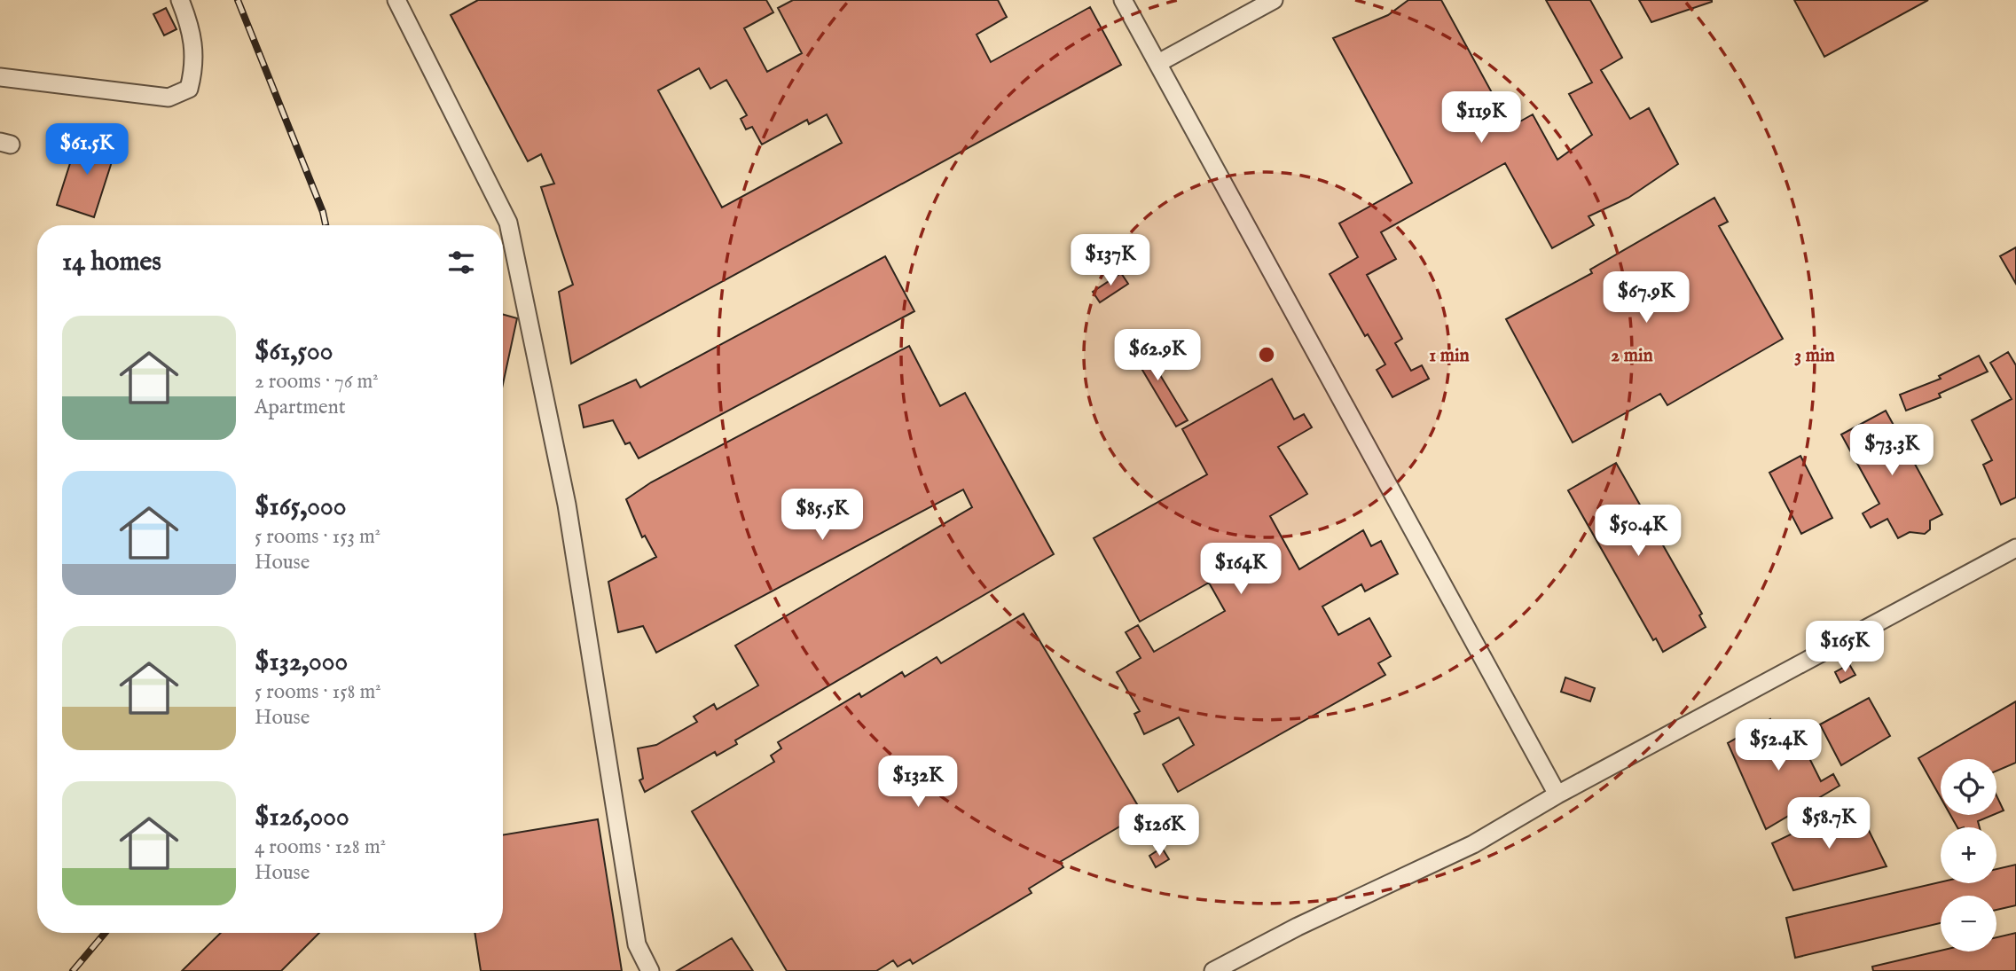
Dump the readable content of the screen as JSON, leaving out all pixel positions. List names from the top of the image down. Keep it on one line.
{"page":{"price":["$119K","$61.5K","$137K","$67.9K","$62.9K","$73.3K","$85.5K","$50.4K","$164K","$165K","$52.4K","$132K","$58.7K","$126K"],"heading":"14 homes","list":[{"name":"$61,500","note":"2 rooms · 76 m² · Apartment"},{"name":"$165,000","note":"5 rooms · 153 m² · House"},{"name":"$132,000","note":"5 rooms · 158 m² · House"},{"name":"$126,000","note":"4 rooms · 128 m² · House"}],"map_buttons":["+","−"]},"rings":["1 min","2 min","3 min"]}
